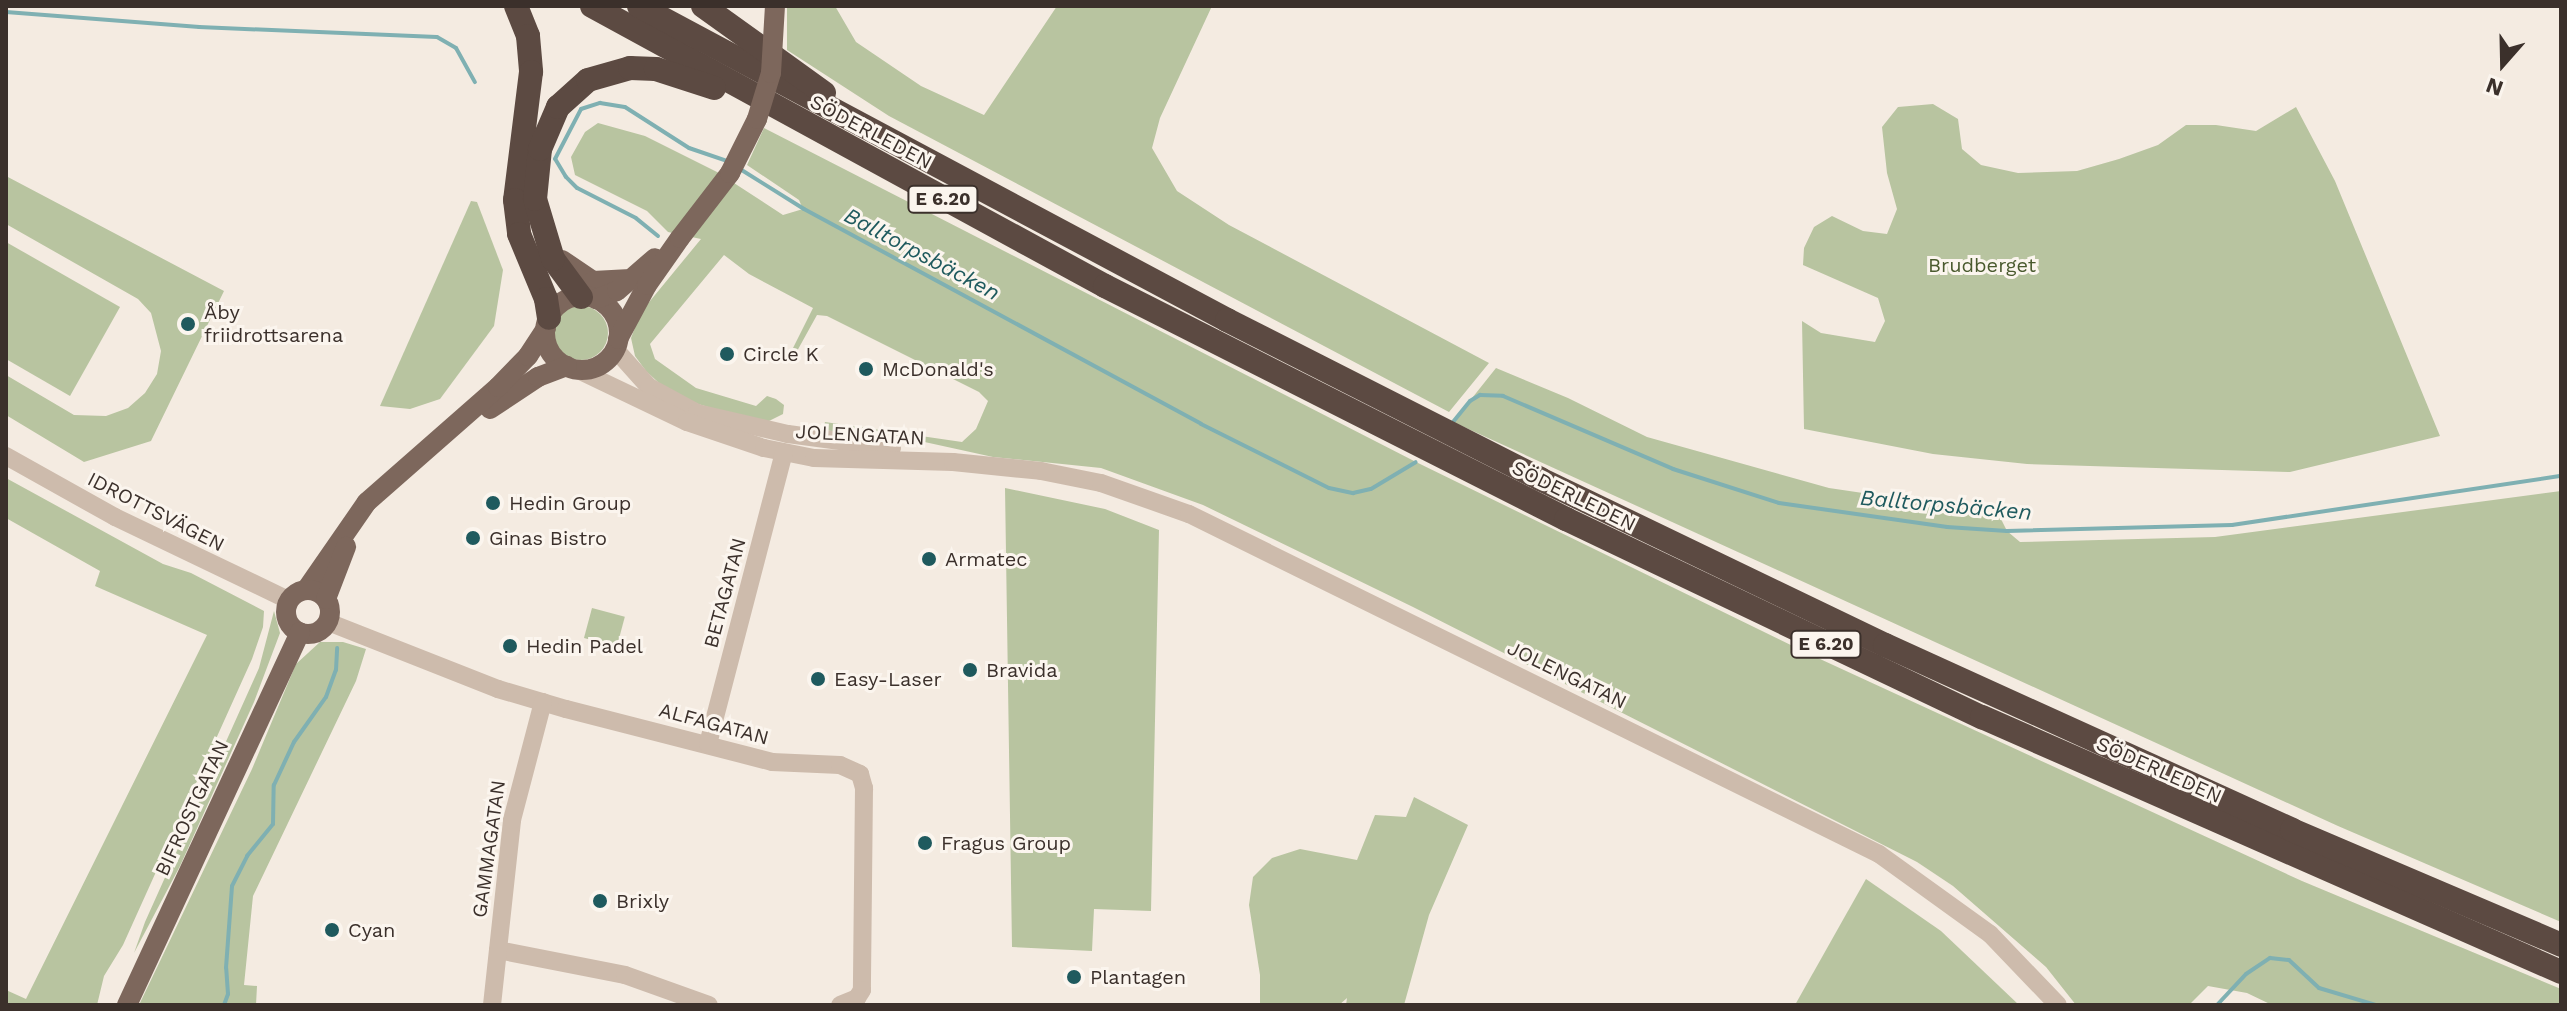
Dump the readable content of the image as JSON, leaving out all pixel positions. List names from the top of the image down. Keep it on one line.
{"streets":{"highway":["SÖDERLEDEN","E 6.20"],"main road":["BIFROSTGATAN"],"street":["JOLENGATAN","IDROTTSVÄGEN","BETAGATAN","ALFAGATAN","GAMMAGATAN"]},"crossings":[["JOLENGATAN","BETAGATAN"],["IDROTTSVÄGEN","ALFAGATAN"],["IDROTTSVÄGEN","BIFROSTGATAN"],["BETAGATAN","ALFAGATAN"],["ALFAGATAN","BIFROSTGATAN"],["ALFAGATAN","GAMMAGATAN"]],"water":["Balltorpsbäcken"],"parks":["Brudberget"],"places":["Åby friidrottsarena","Circle K","McDonald's","Hedin Group","Ginas Bistro","Armatec","Hedin Padel","Bravida","Easy-Laser","Fragus Group","Brixly","Cyan","Plantagen"],"north":"bottom"}
